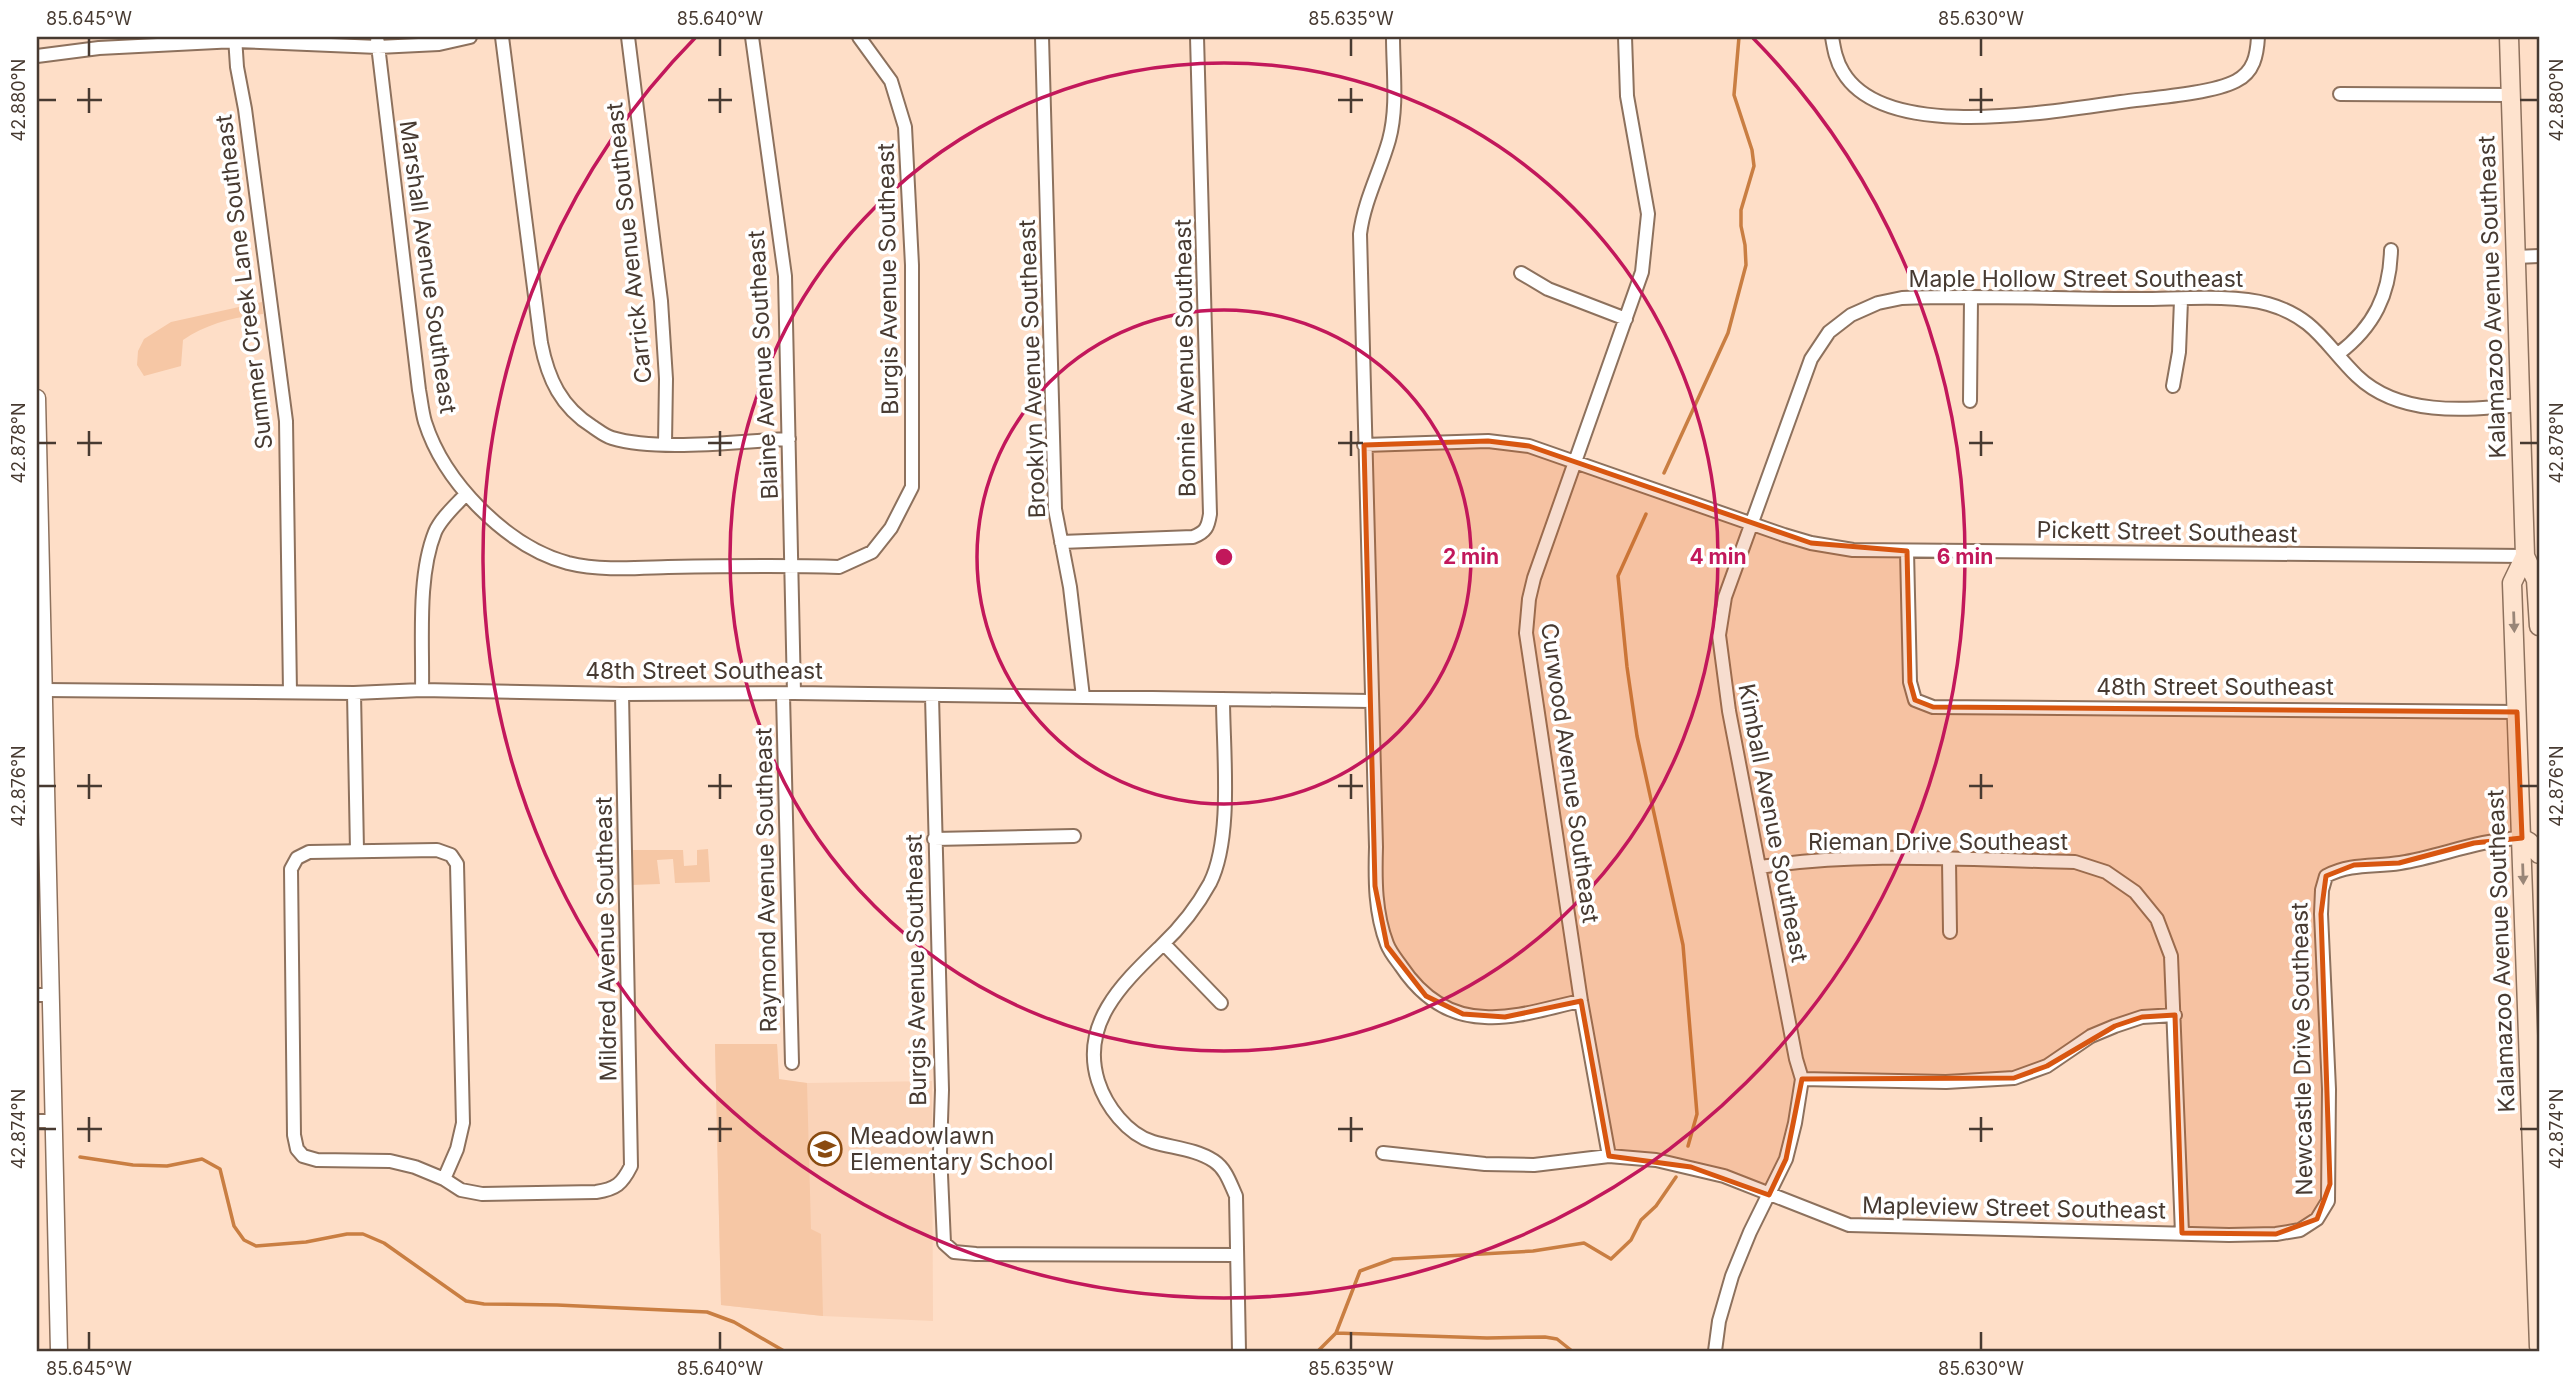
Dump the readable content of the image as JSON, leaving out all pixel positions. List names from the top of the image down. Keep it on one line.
{"streets":{"main road":["Kalamazoo Avenue Southeast"],"street":["Carrick Avenue Southeast","Marshall Avenue Southeast","Burgis Avenue Southeast","Maple Hollow Street Southeast","Summer Creek Lane Southeast","Bonnie Avenue Southeast","Blaine Avenue Southeast","Brooklyn Avenue Southeast","Pickett Street Southeast","48th Street Southeast","Curwood Avenue Southeast","Kimball Avenue Southeast","Rieman Drive Southeast","Raymond Avenue Southeast","Mildred Avenue Southeast","Newcastle Drive Southeast","Mapleview Street Southeast"]},"crossings":[["Marshall Avenue Southeast","Burgis Avenue Southeast"],["Marshall Avenue Southeast","Blaine Avenue Southeast"],["Burgis Avenue Southeast","Blaine Avenue Southeast"],["Burgis Avenue Southeast","48th Street Southeast"],["Maple Hollow Street Southeast","Kalamazoo Avenue Southeast"],["Maple Hollow Street Southeast","Kimball Avenue Southeast"],["Summer Creek Lane Southeast","48th Street Southeast"],["Kalamazoo Avenue Southeast","Pickett Street Southeast"],["Kalamazoo Avenue Southeast","48th Street Southeast"],["Kalamazoo Avenue Southeast","Newcastle Drive Southeast"],["Bonnie Avenue Southeast","Brooklyn Avenue Southeast"],["Blaine Avenue Southeast","48th Street Southeast"],["Blaine Avenue Southeast","Raymond Avenue Southeast"],["Brooklyn Avenue Southeast","48th Street Southeast"],["Pickett Street Southeast","48th Street Southeast"],["Pickett Street Southeast","Curwood Avenue Southeast"],["Pickett Street Southeast","Kimball Avenue Southeast"],["48th Street Southeast","Raymond Avenue Southeast"],["48th Street Southeast","Mildred Avenue Southeast"],["Curwood Avenue Southeast","Mapleview Street Southeast"],["Kimball Avenue Southeast","Rieman Drive Southeast"],["Kimball Avenue Southeast","Mapleview Street Southeast"],["Rieman Drive Southeast","Mapleview Street Southeast"],["Newcastle Drive Southeast","Mapleview Street Southeast"]],"places":{"school or university":["Meadowlawn Elementary School"]},"coordinates":["85.645°W","85.640°W","85.635°W","85.630°W","42.880°N","42.878°N","42.876°N","42.874°N"],"rings":["2 min","4 min","6 min"]}
